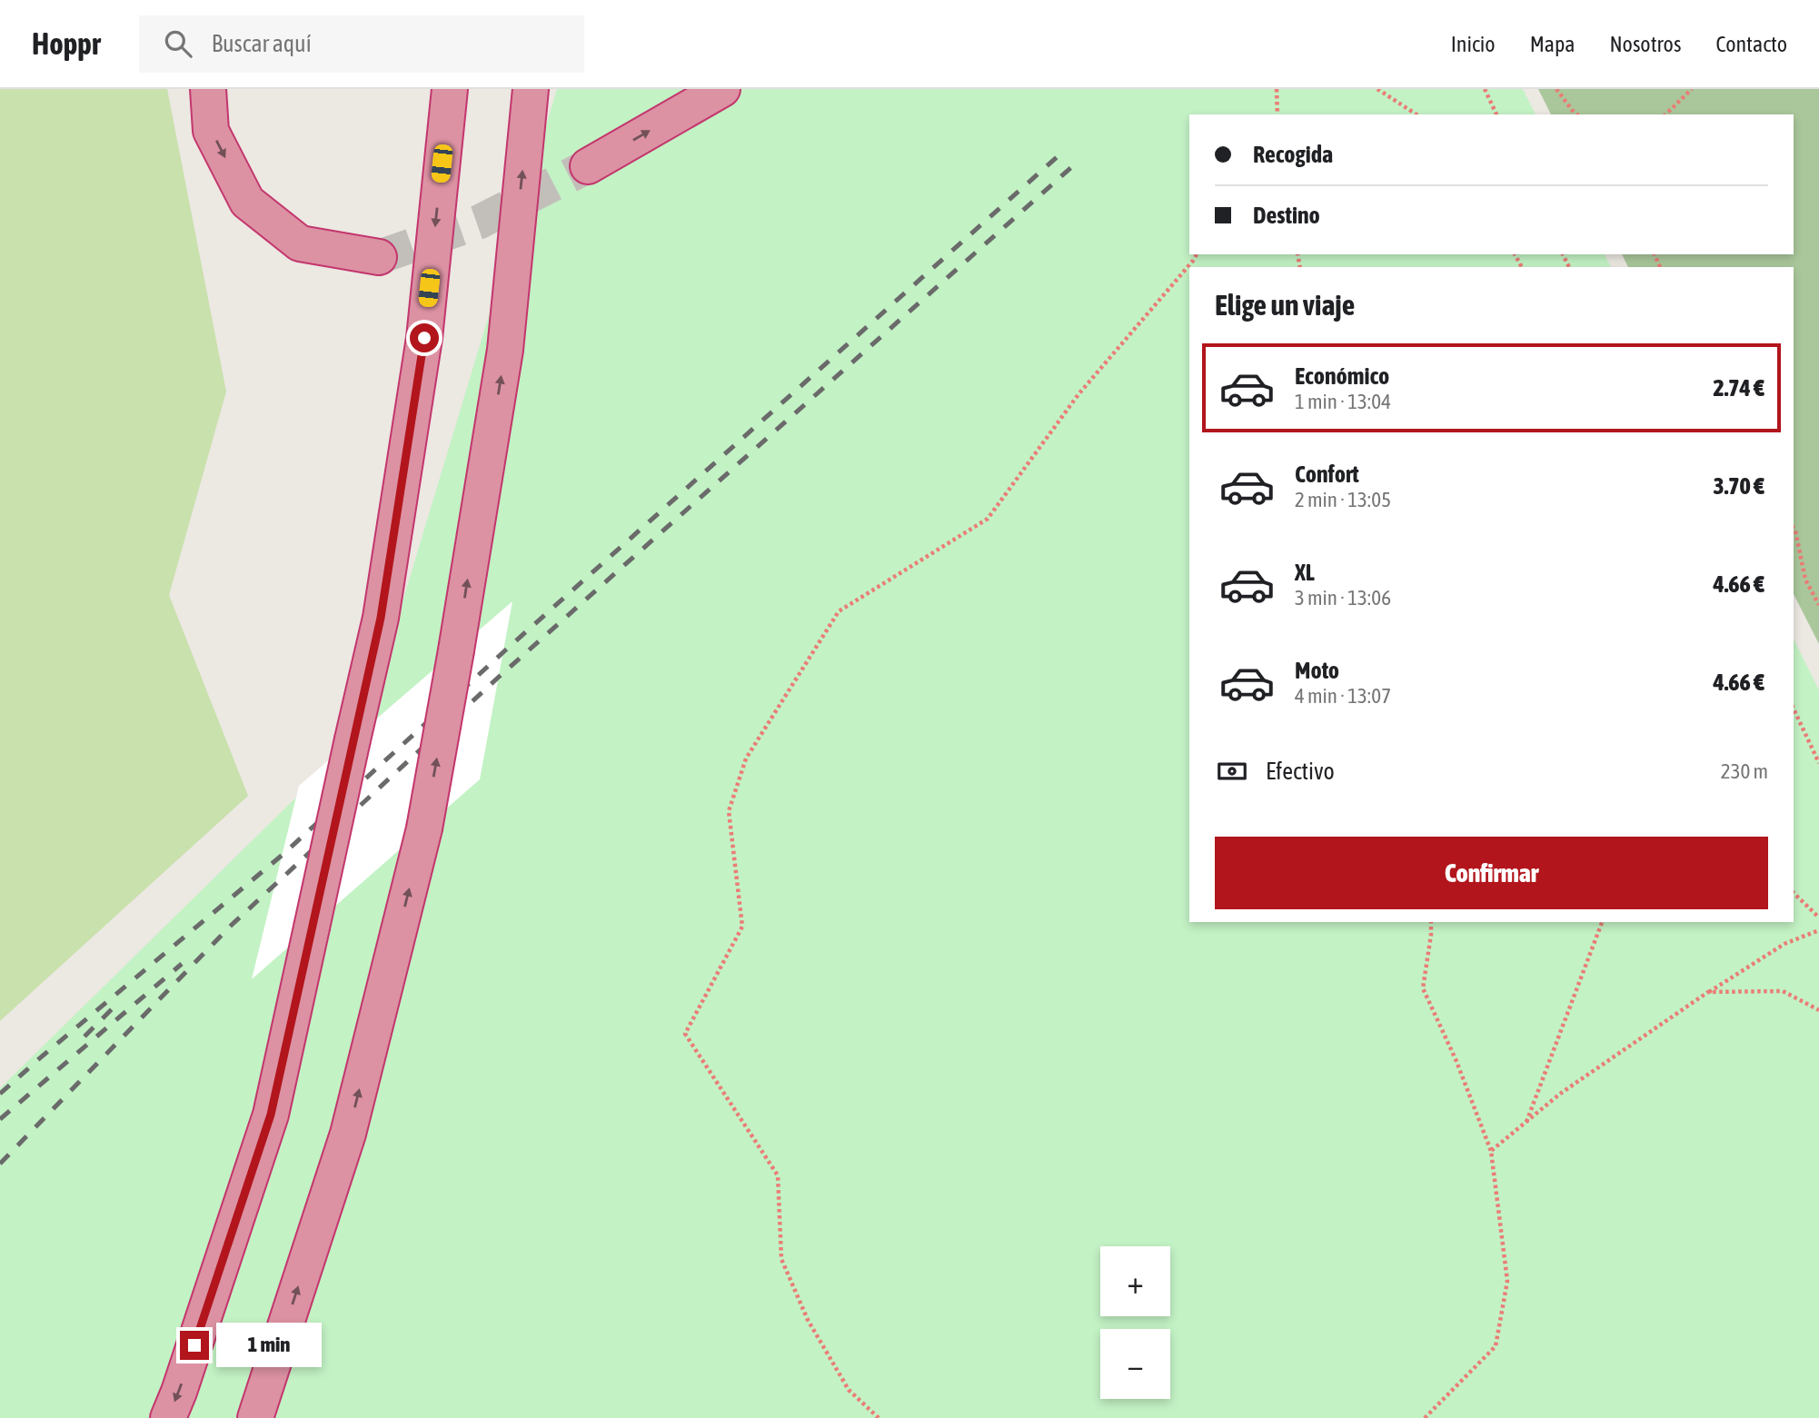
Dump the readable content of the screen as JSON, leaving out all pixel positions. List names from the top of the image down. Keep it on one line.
{"page":{"header":"Hoppr","search":"Buscar aquí","nav":["Inicio","Mapa","Nosotros","Contacto"],"banner":["Recogida","Destino"],"heading":"Elige un viaje","list":[{"name":"Económico","note":"1 min · 13:04","value":"2.74 €"},{"name":"Confort","note":"2 min · 13:05","value":"3.70 €"},{"name":"XL","note":"3 min · 13:06","value":"4.66 €"},{"name":"Moto","note":"4 min · 13:07","value":"4.66 €"}],"pay":["Efectivo","230 m"],"buttons":"Confirmar","map_buttons":["+","−"],"bubble":"1 min"}}
